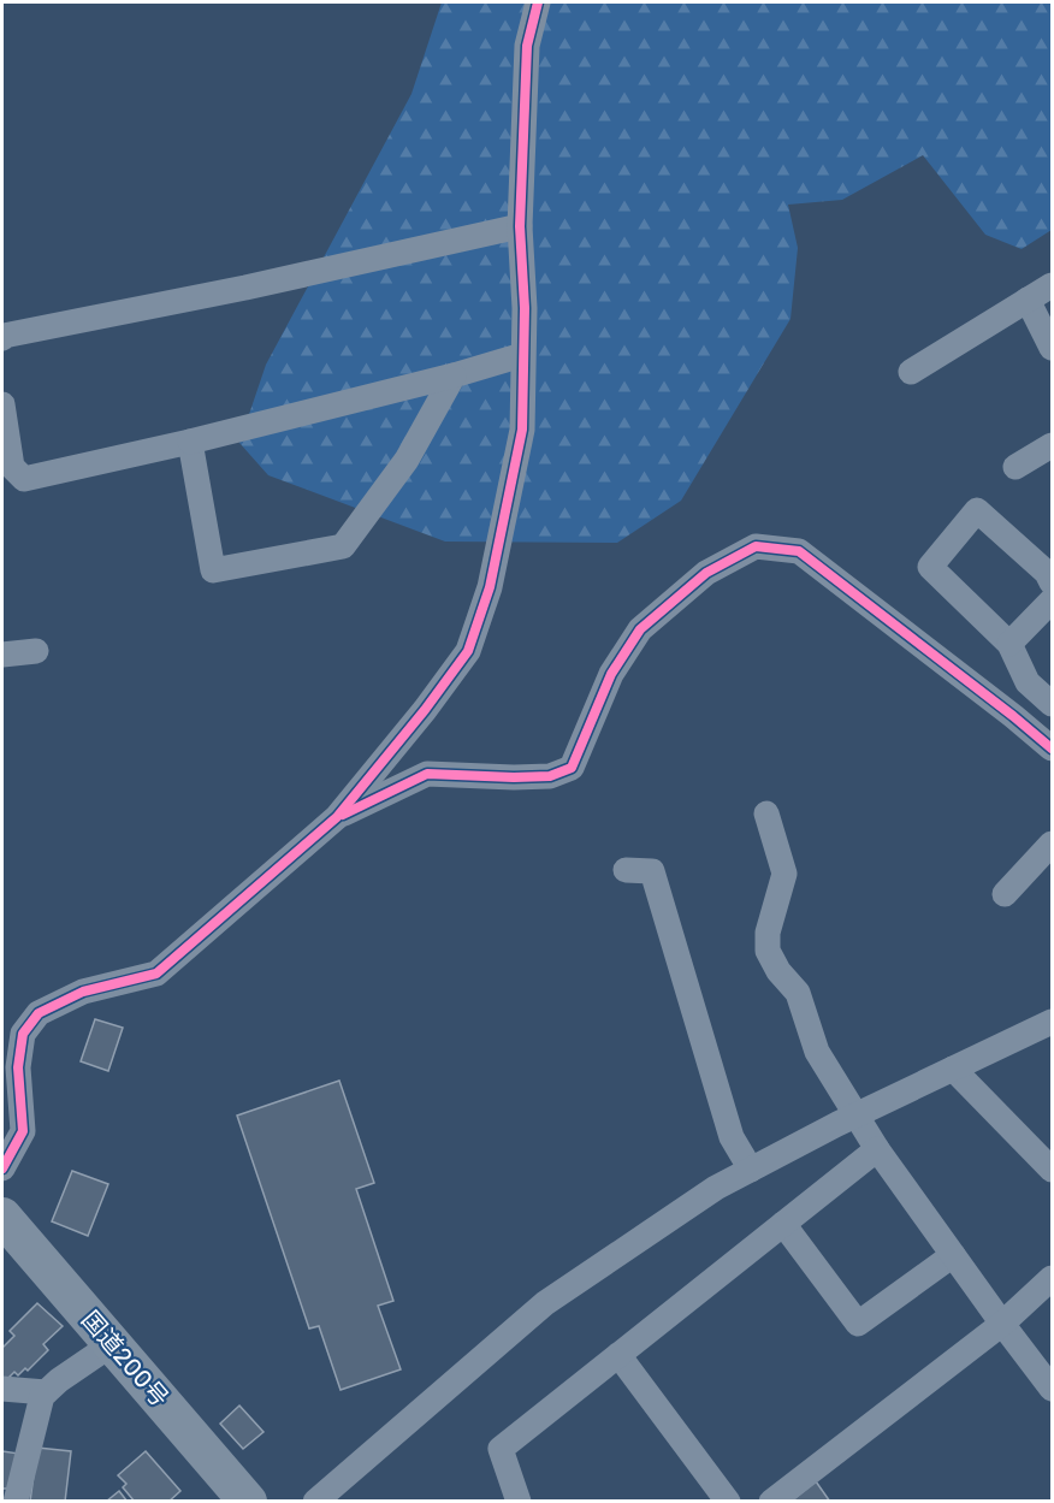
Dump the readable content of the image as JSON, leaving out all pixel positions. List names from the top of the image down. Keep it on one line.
{"streets":{"highway":["国道200号"]}}
